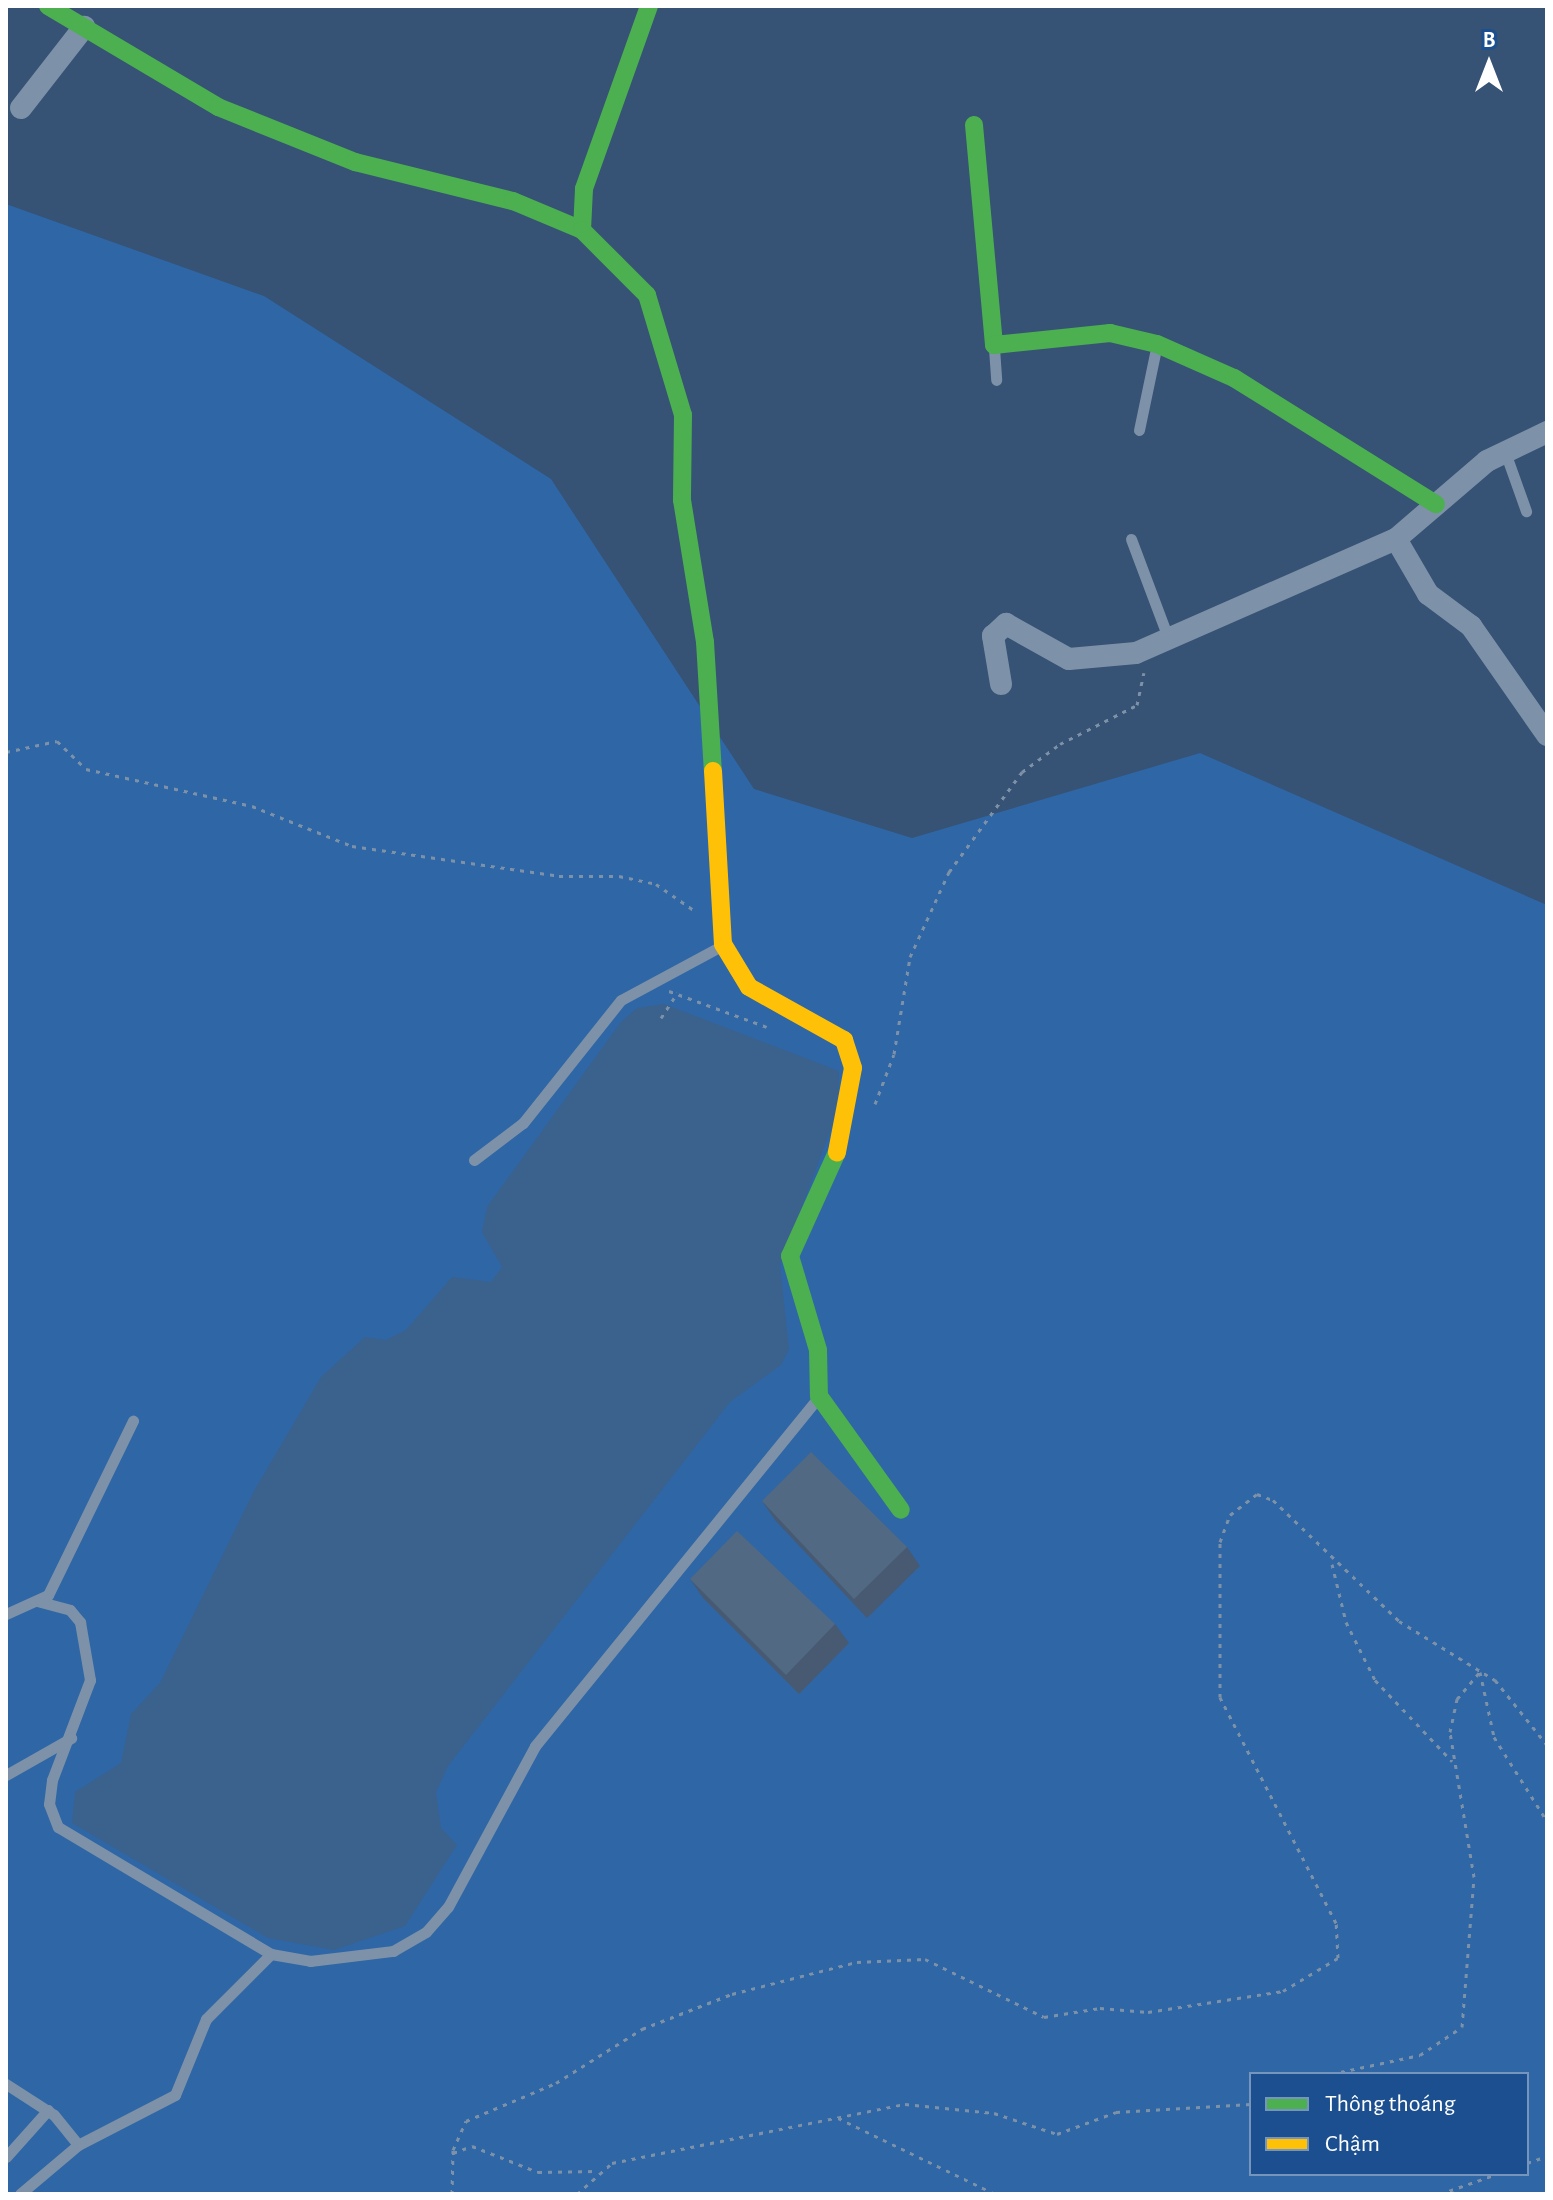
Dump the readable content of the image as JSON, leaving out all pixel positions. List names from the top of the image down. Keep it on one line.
{"legend":["Thông thoáng","Chậm"],"north":"top"}
